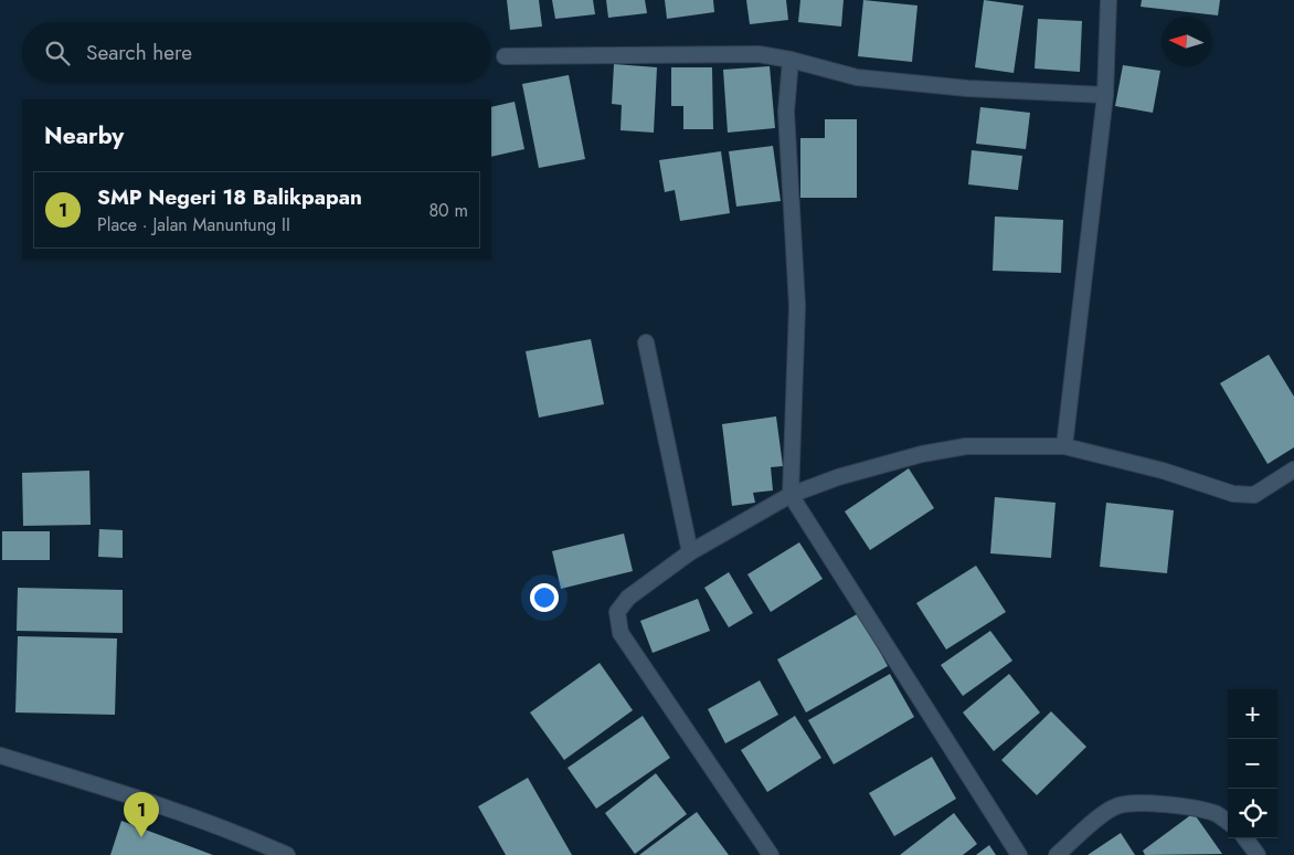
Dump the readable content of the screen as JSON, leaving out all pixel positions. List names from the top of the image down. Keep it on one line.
{"north":"left","page":{"search":"Search here","heading":"Nearby","list":[{"mark":"1","name":"SMP Negeri 18 Balikpapan","note":"Place · Jalan Manuntung II","value":"80 m"}],"map_buttons":["+","−"],"pins":"1"}}
